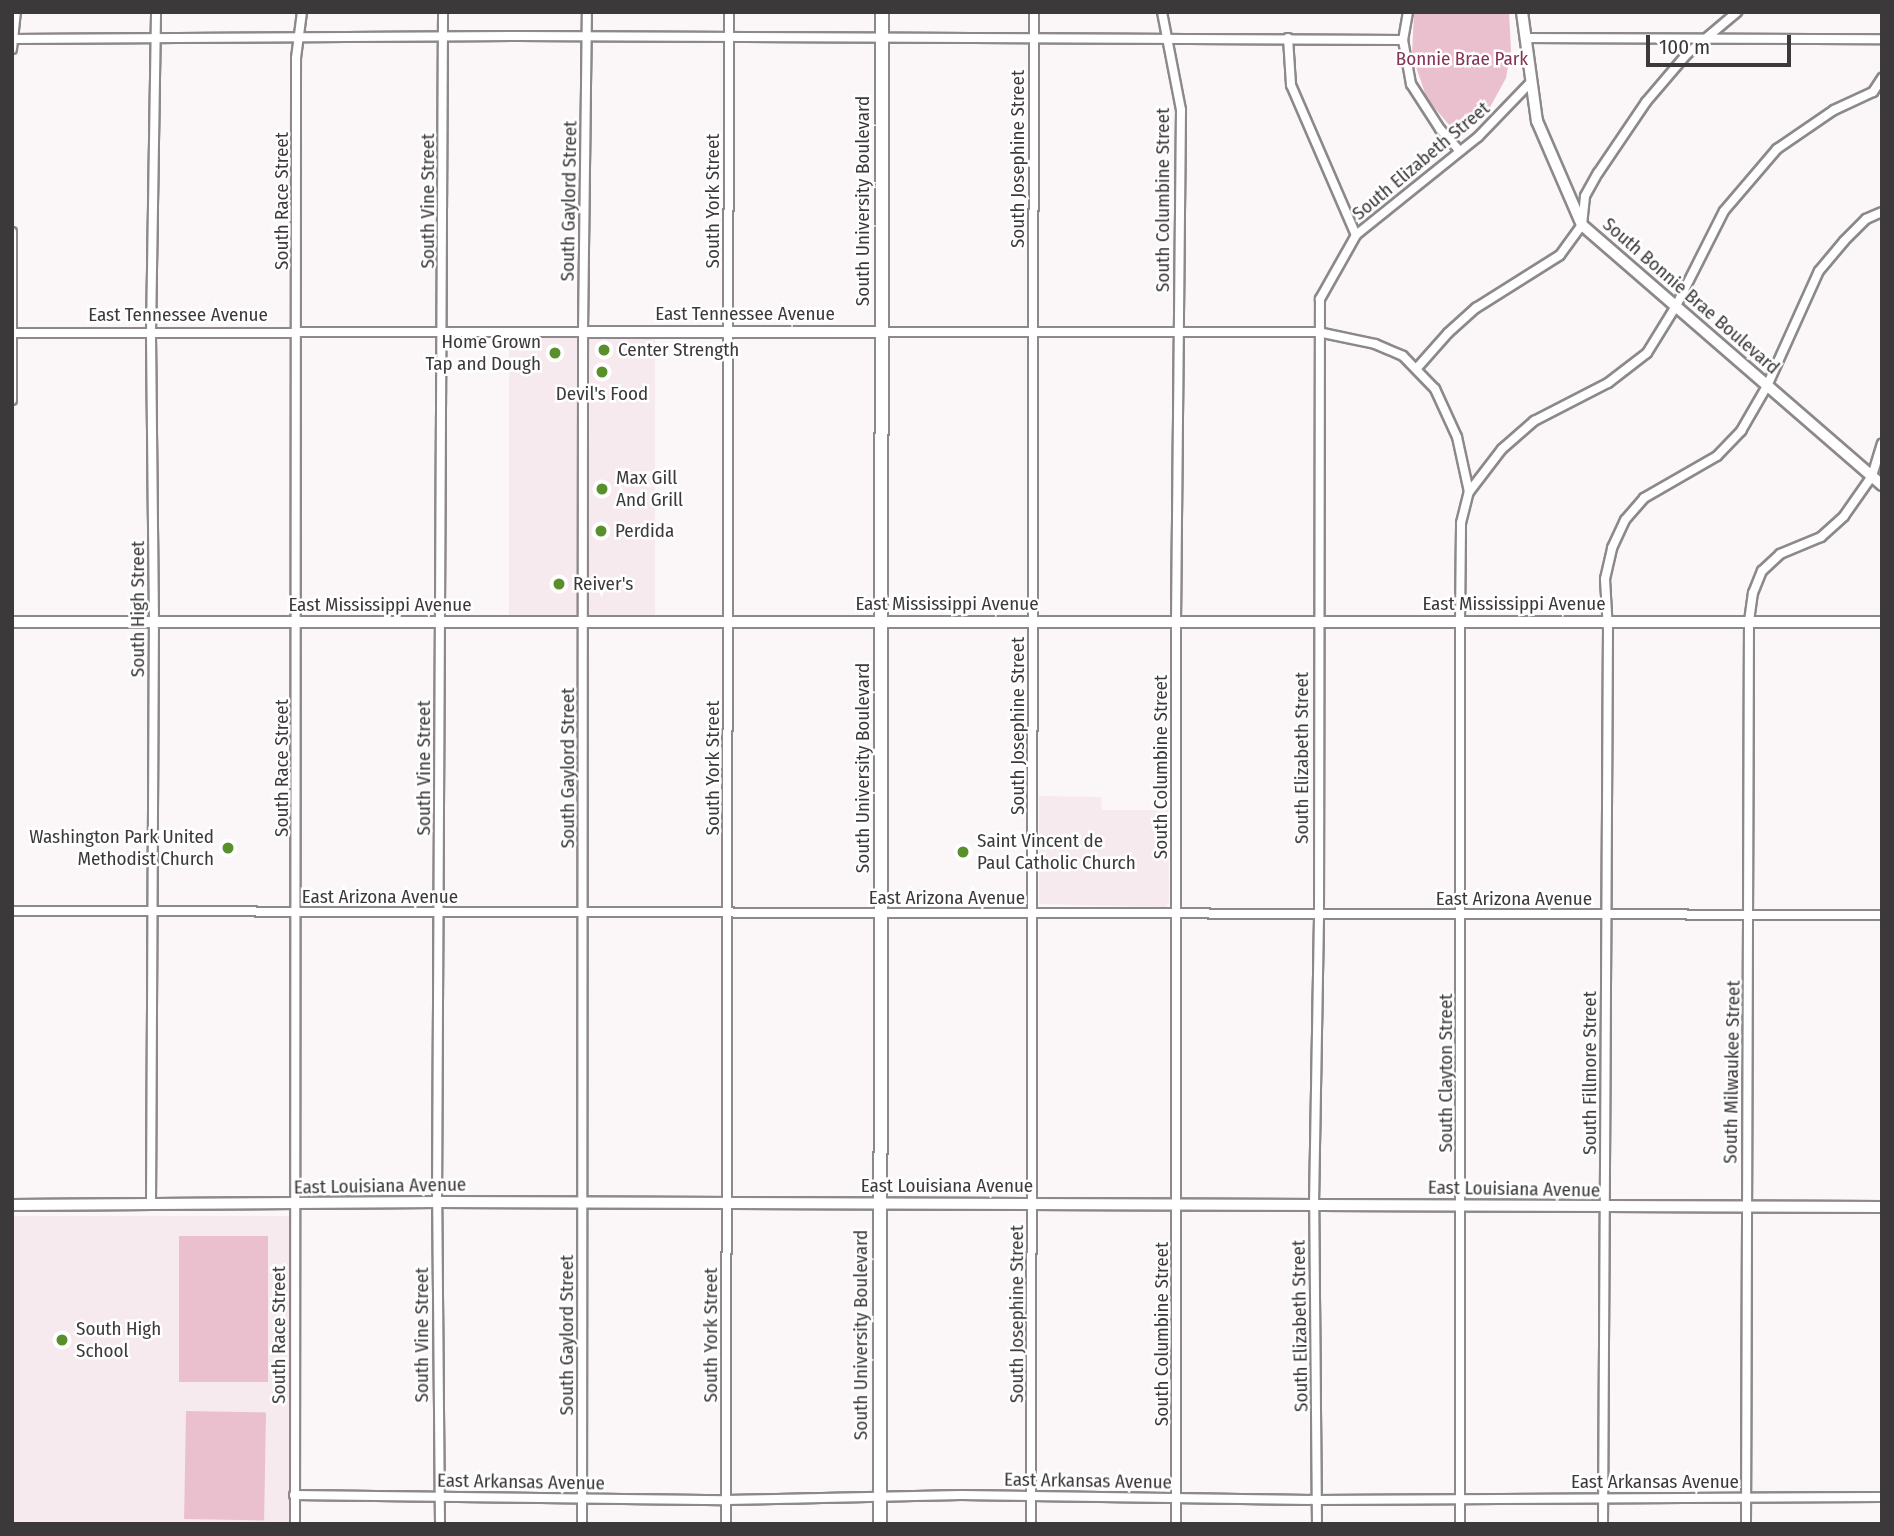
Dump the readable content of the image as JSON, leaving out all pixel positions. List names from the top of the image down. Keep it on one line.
{"streets":{"main road":["South University Boulevard"],"street":["South Josephine Street","South Elizabeth Street","South Columbine Street","South Race Street","South Vine Street","South Gaylord Street","South York Street","South Bonnie Brae Boulevard","East Tennessee Avenue","East Mississippi Avenue","South High Street","East Arizona Avenue","South Milwaukee Street","South Clayton Street","South Fillmore Street","East Louisiana Avenue","East Arkansas Avenue"]},"crossings":[["South Josephine Street","East Tennessee Avenue"],["South Josephine Street","East Mississippi Avenue"],["South Josephine Street","East Arizona Avenue"],["South Josephine Street","East Louisiana Avenue"],["South Josephine Street","East Arkansas Avenue"],["South Elizabeth Street","South Bonnie Brae Boulevard"],["South Elizabeth Street","East Tennessee Avenue"],["South Elizabeth Street","East Mississippi Avenue"],["South Elizabeth Street","East Arizona Avenue"],["South Elizabeth Street","East Louisiana Avenue"],["South Elizabeth Street","East Arkansas Avenue"],["South Columbine Street","East Tennessee Avenue"],["South Columbine Street","East Mississippi Avenue"],["South Columbine Street","East Arizona Avenue"],["South Columbine Street","East Louisiana Avenue"],["South Columbine Street","East Arkansas Avenue"],["South Race Street","East Tennessee Avenue"],["South Race Street","East Mississippi Avenue"],["South Race Street","East Arizona Avenue"],["South Race Street","East Louisiana Avenue"],["South Race Street","East Arkansas Avenue"],["South Vine Street","East Tennessee Avenue"],["South Vine Street","East Mississippi Avenue"],["South Vine Street","East Arizona Avenue"],["South Vine Street","East Louisiana Avenue"],["South Vine Street","East Arkansas Avenue"],["South Gaylord Street","East Tennessee Avenue"],["South Gaylord Street","East Mississippi Avenue"],["South Gaylord Street","East Arizona Avenue"],["South Gaylord Street","East Louisiana Avenue"],["South Gaylord Street","East Arkansas Avenue"],["South York Street","East Tennessee Avenue"],["South York Street","East Mississippi Avenue"],["South York Street","East Arizona Avenue"],["South York Street","East Louisiana Avenue"],["South York Street","East Arkansas Avenue"],["South University Boulevard","East Tennessee Avenue"],["South University Boulevard","East Mississippi Avenue"],["South University Boulevard","East Arizona Avenue"],["South University Boulevard","East Louisiana Avenue"],["South University Boulevard","East Arkansas Avenue"],["South Bonnie Brae Boulevard","South Milwaukee Street"],["South Bonnie Brae Boulevard","South Fillmore Street"],["East Tennessee Avenue","South High Street"],["East Tennessee Avenue","South Clayton Street"],["East Mississippi Avenue","South High Street"],["East Mississippi Avenue","South Milwaukee Street"],["East Mississippi Avenue","South Clayton Street"],["East Mississippi Avenue","South Fillmore Street"],["South High Street","East Arizona Avenue"],["South High Street","East Louisiana Avenue"],["East Arizona Avenue","South Milwaukee Street"],["East Arizona Avenue","South Clayton Street"],["East Arizona Avenue","South Fillmore Street"],["South Milwaukee Street","East Louisiana Avenue"],["South Milwaukee Street","East Arkansas Avenue"],["South Clayton Street","East Louisiana Avenue"],["South Clayton Street","East Arkansas Avenue"],["South Fillmore Street","East Louisiana Avenue"],["South Fillmore Street","East Arkansas Avenue"]],"parks":["Bonnie Brae Park"],"places":["Center Strength","Home Grown Tap and Dough","Devil's Food","Max Gill And Grill","Perdida","Reiver's","Washington Park United Methodist Church","Saint Vincent de Paul Catholic Church","South High School"],"scale_bar":"100 m"}
